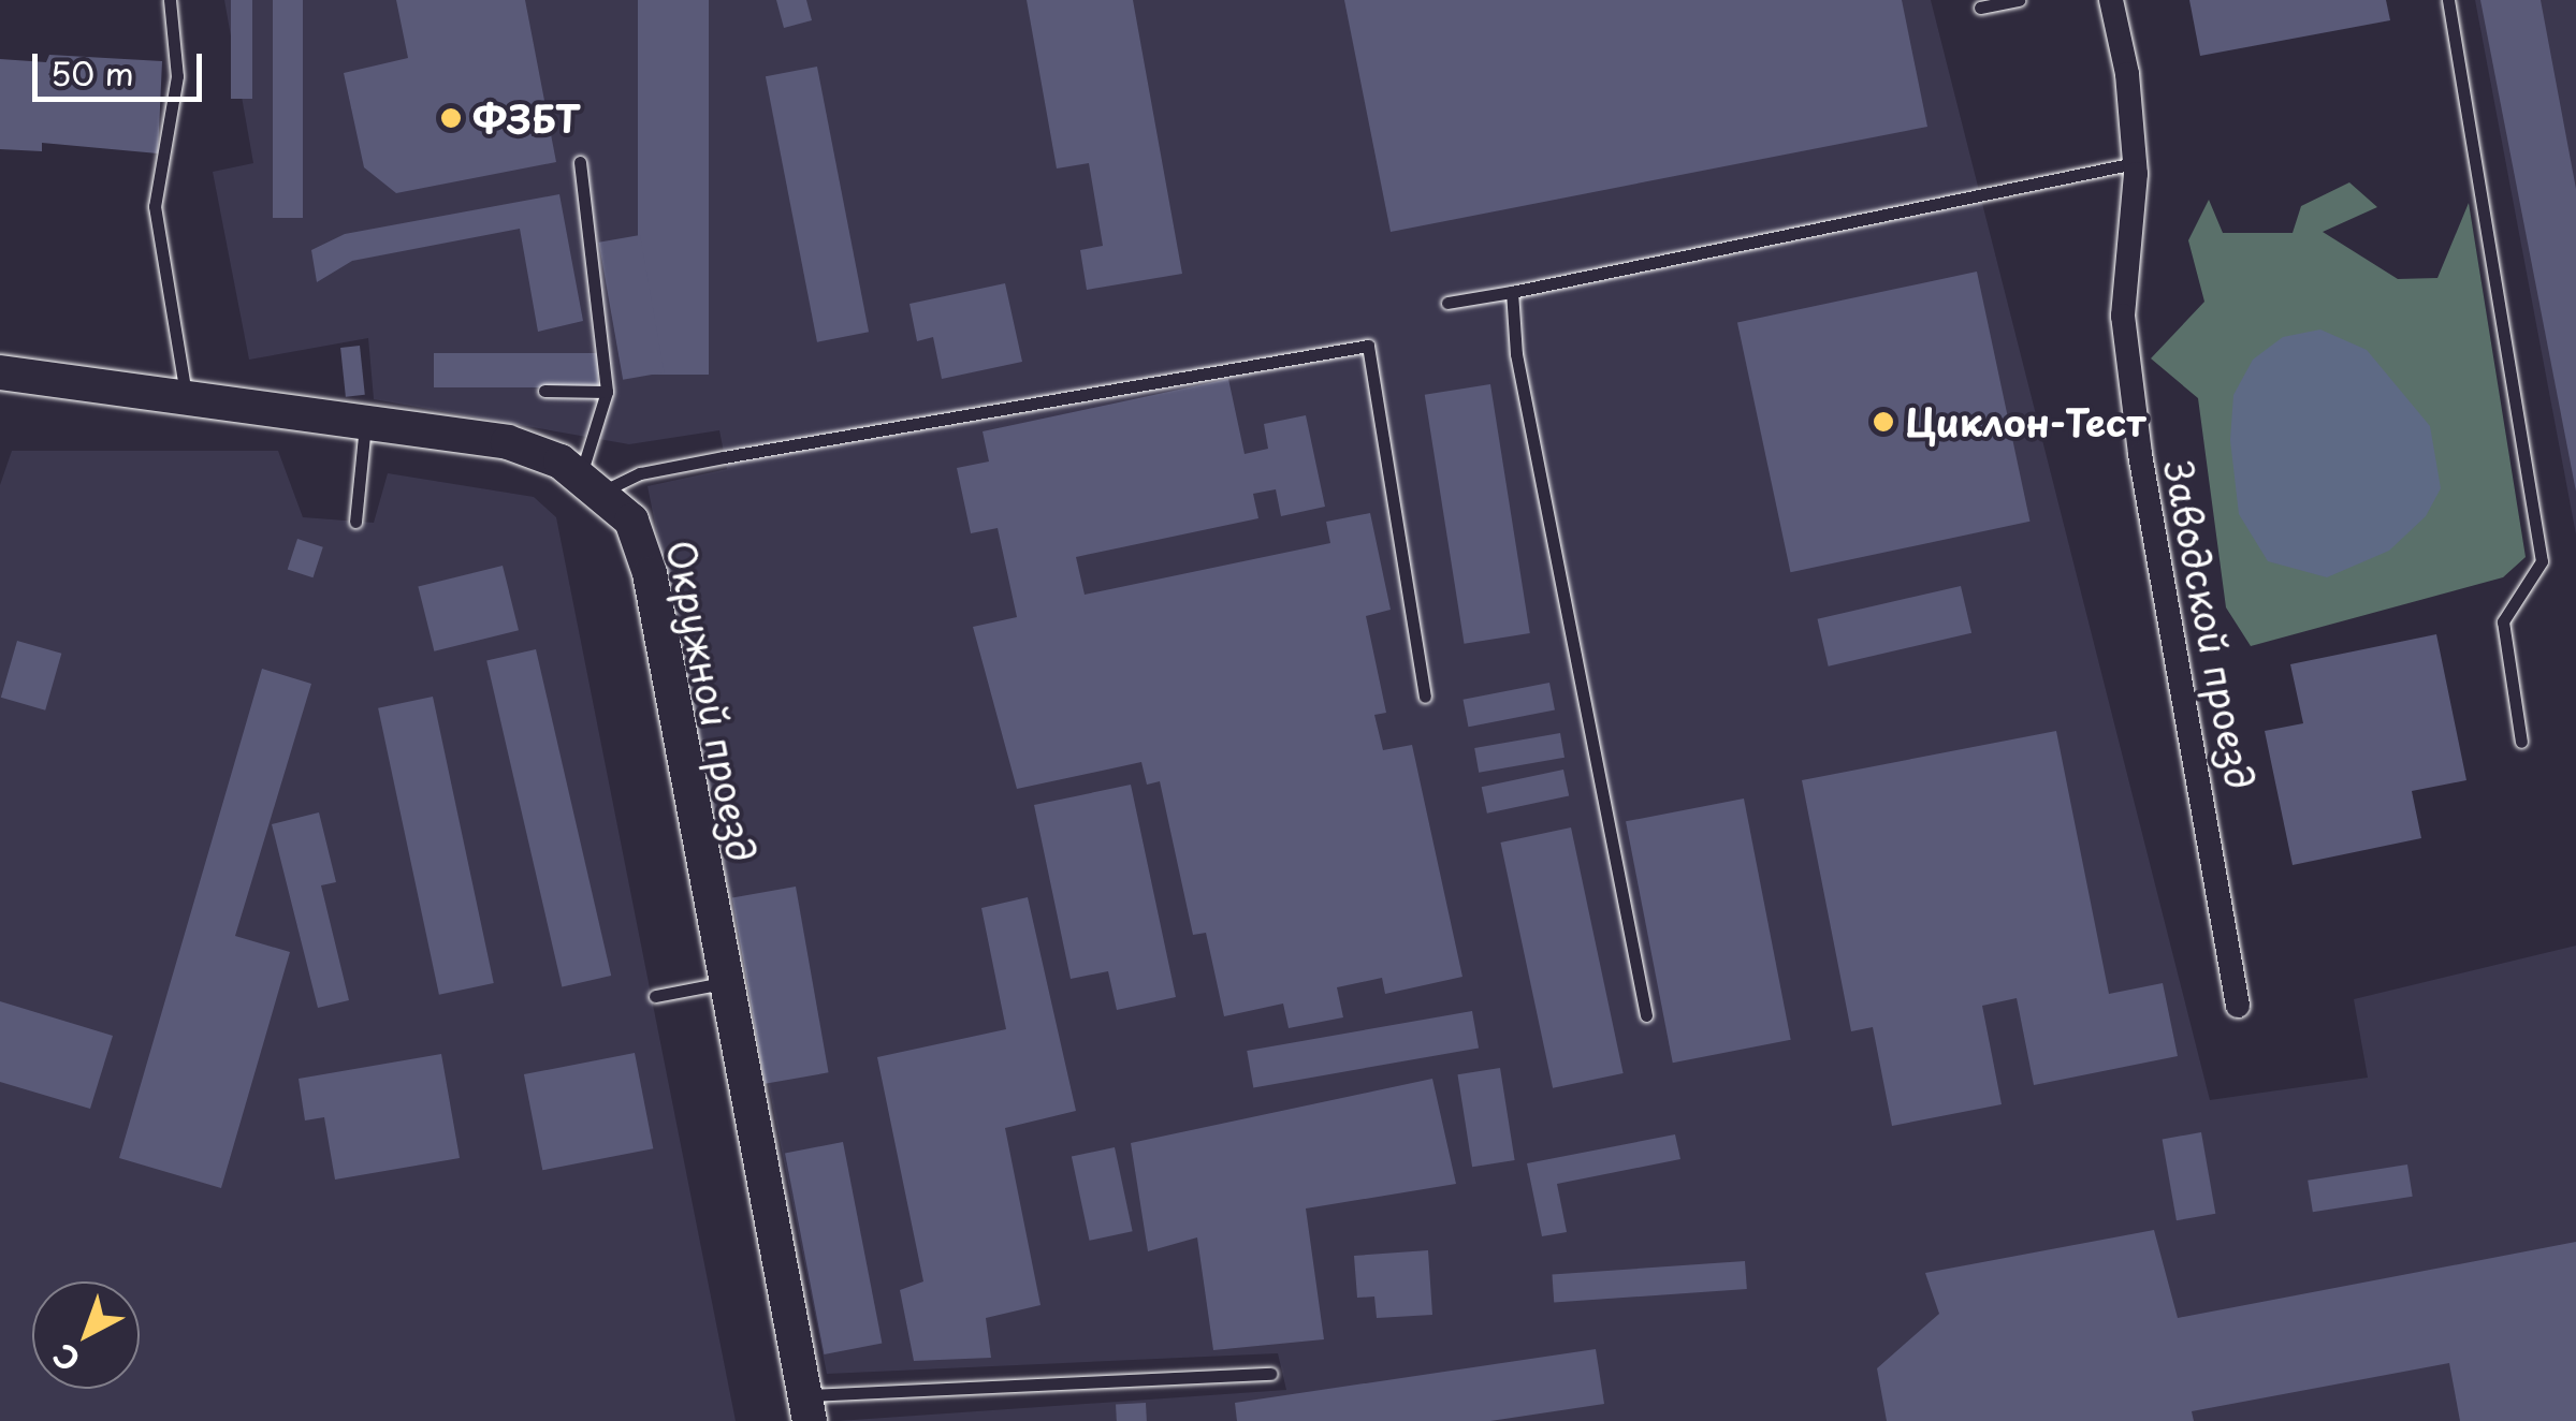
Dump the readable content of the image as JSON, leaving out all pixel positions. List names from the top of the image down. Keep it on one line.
{"streets":{"street":["Заводской проезд","Окружной проезд"]},"places":["ФЗБТ","Циклон-Тест"],"scale_bar":"50 m","north":"bottom left"}
